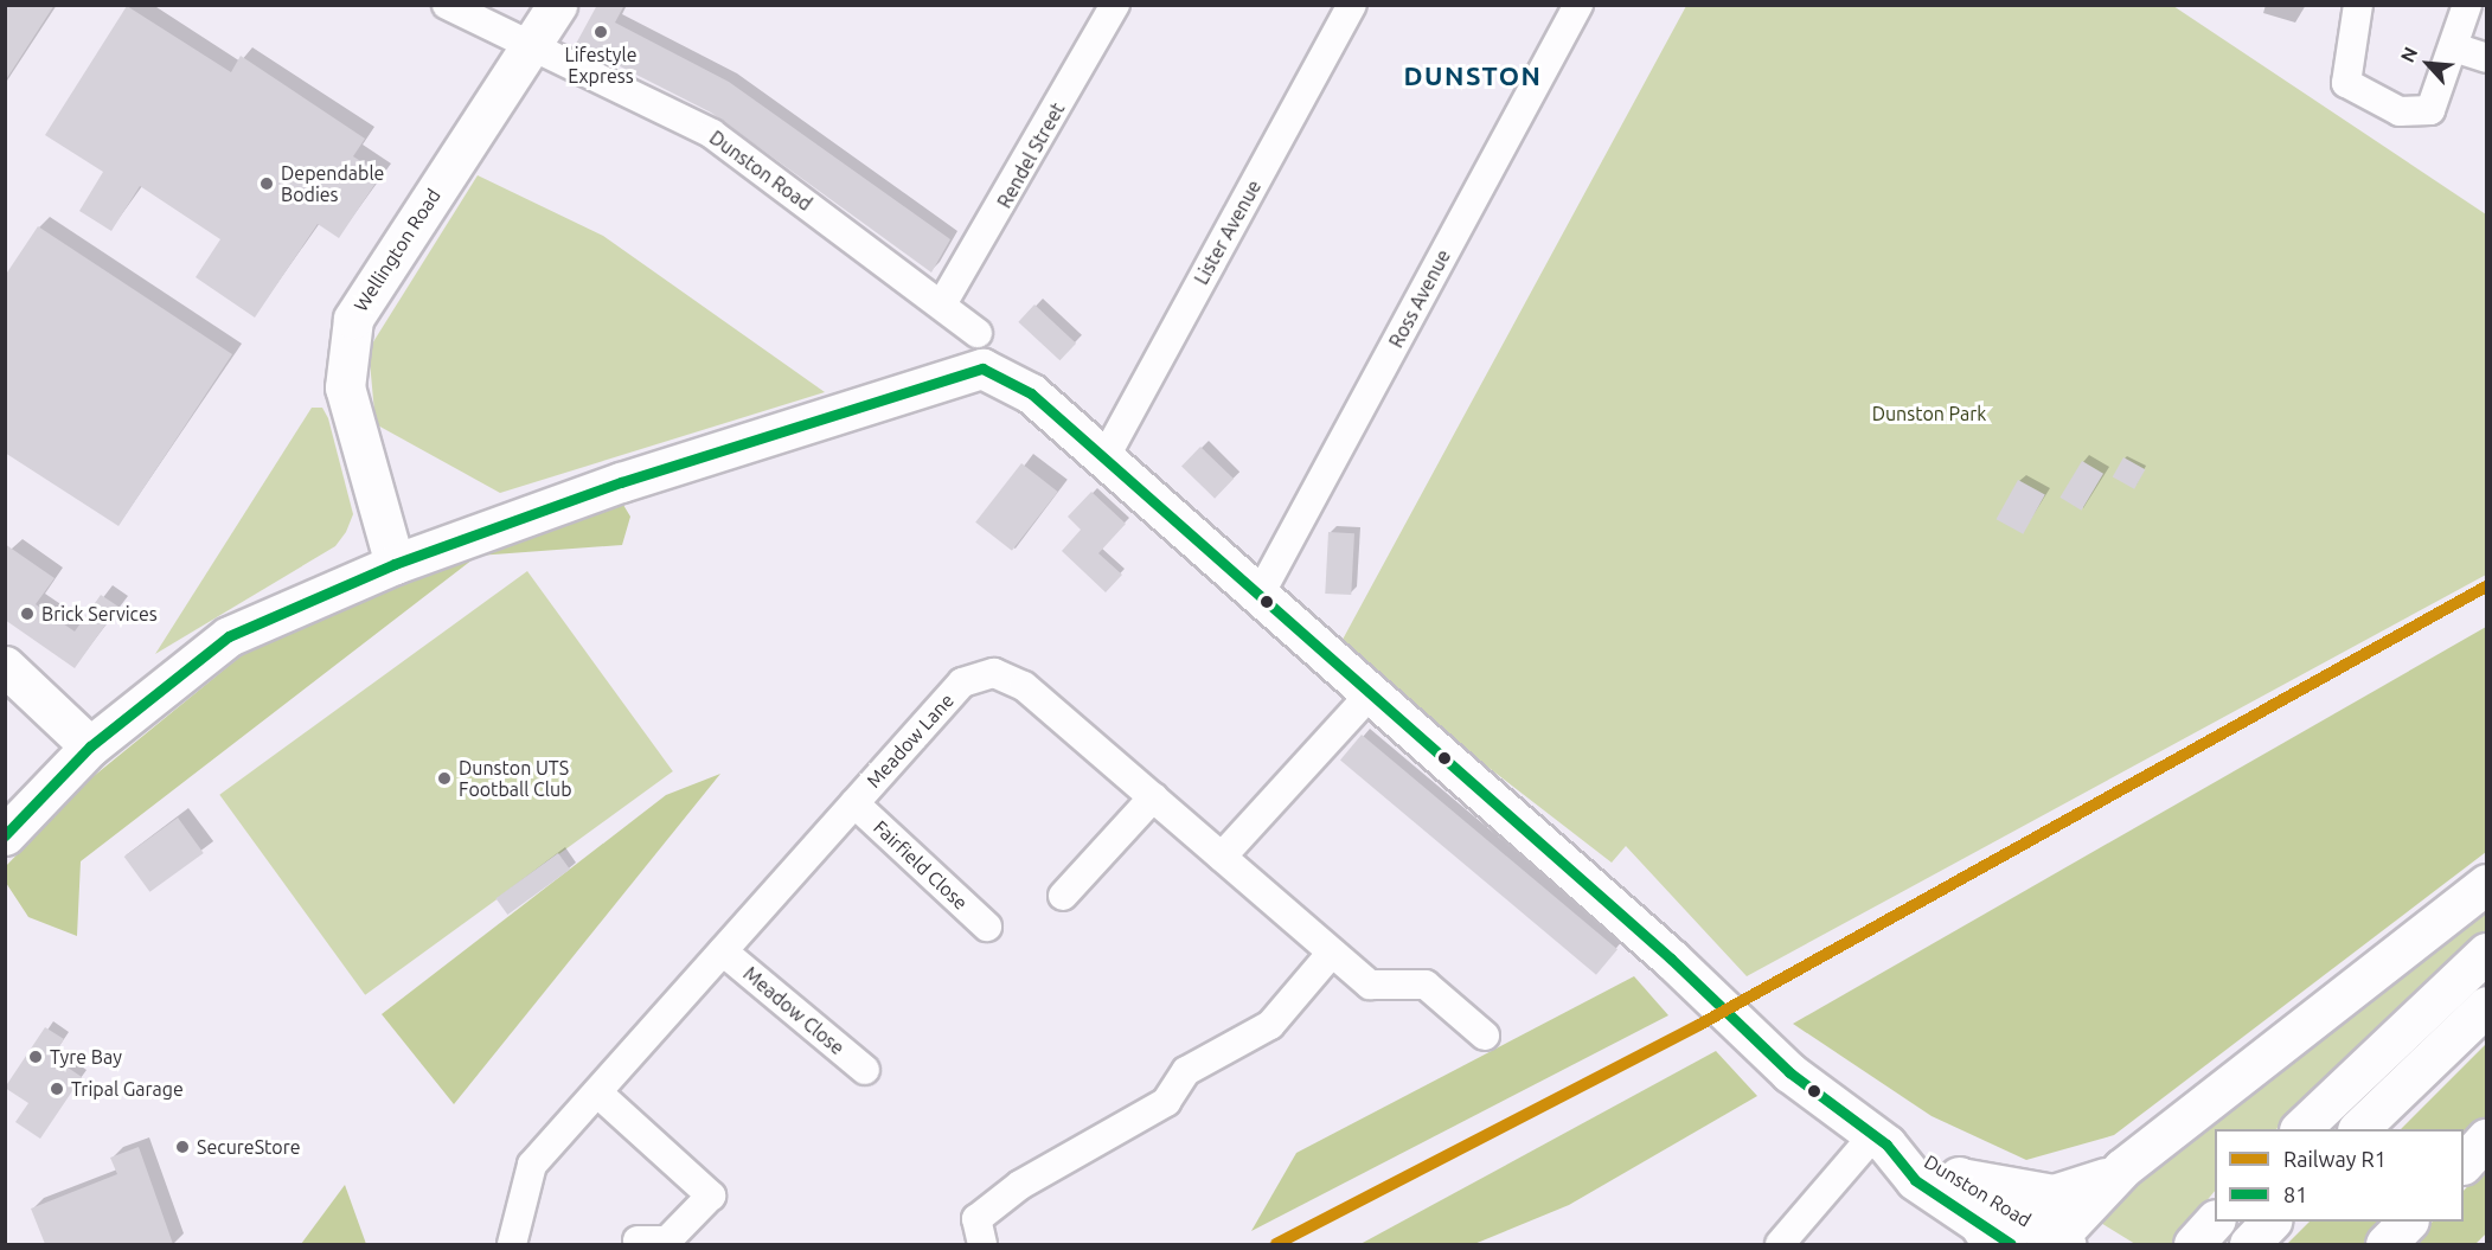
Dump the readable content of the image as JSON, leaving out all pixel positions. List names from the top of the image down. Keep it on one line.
{"streets":{"main road":["Dunston Road","Wellington Road"],"street":["Rendel Street","Lister Avenue","Ross Avenue","Meadow Lane","Fairfield Close","Meadow Close"]},"crossings":[["Rendel Street","Dunston Road"],["Dunston Road","Lister Avenue"],["Dunston Road","Wellington Road"],["Dunston Road","Ross Avenue"],["Meadow Lane","Fairfield Close"],["Meadow Lane","Meadow Close"]],"districts":["DUNSTON"],"parks":["Dunston Park"],"places":["Lifestyle Express","Dependable Bodies","Brick Services","Dunston UTS Football Club","Tyre Bay","Tripal Garage","SecureStore"],"lines":["transit line 81","rail line R1"],"legend":["Railway R1","81"],"north":"top left"}
